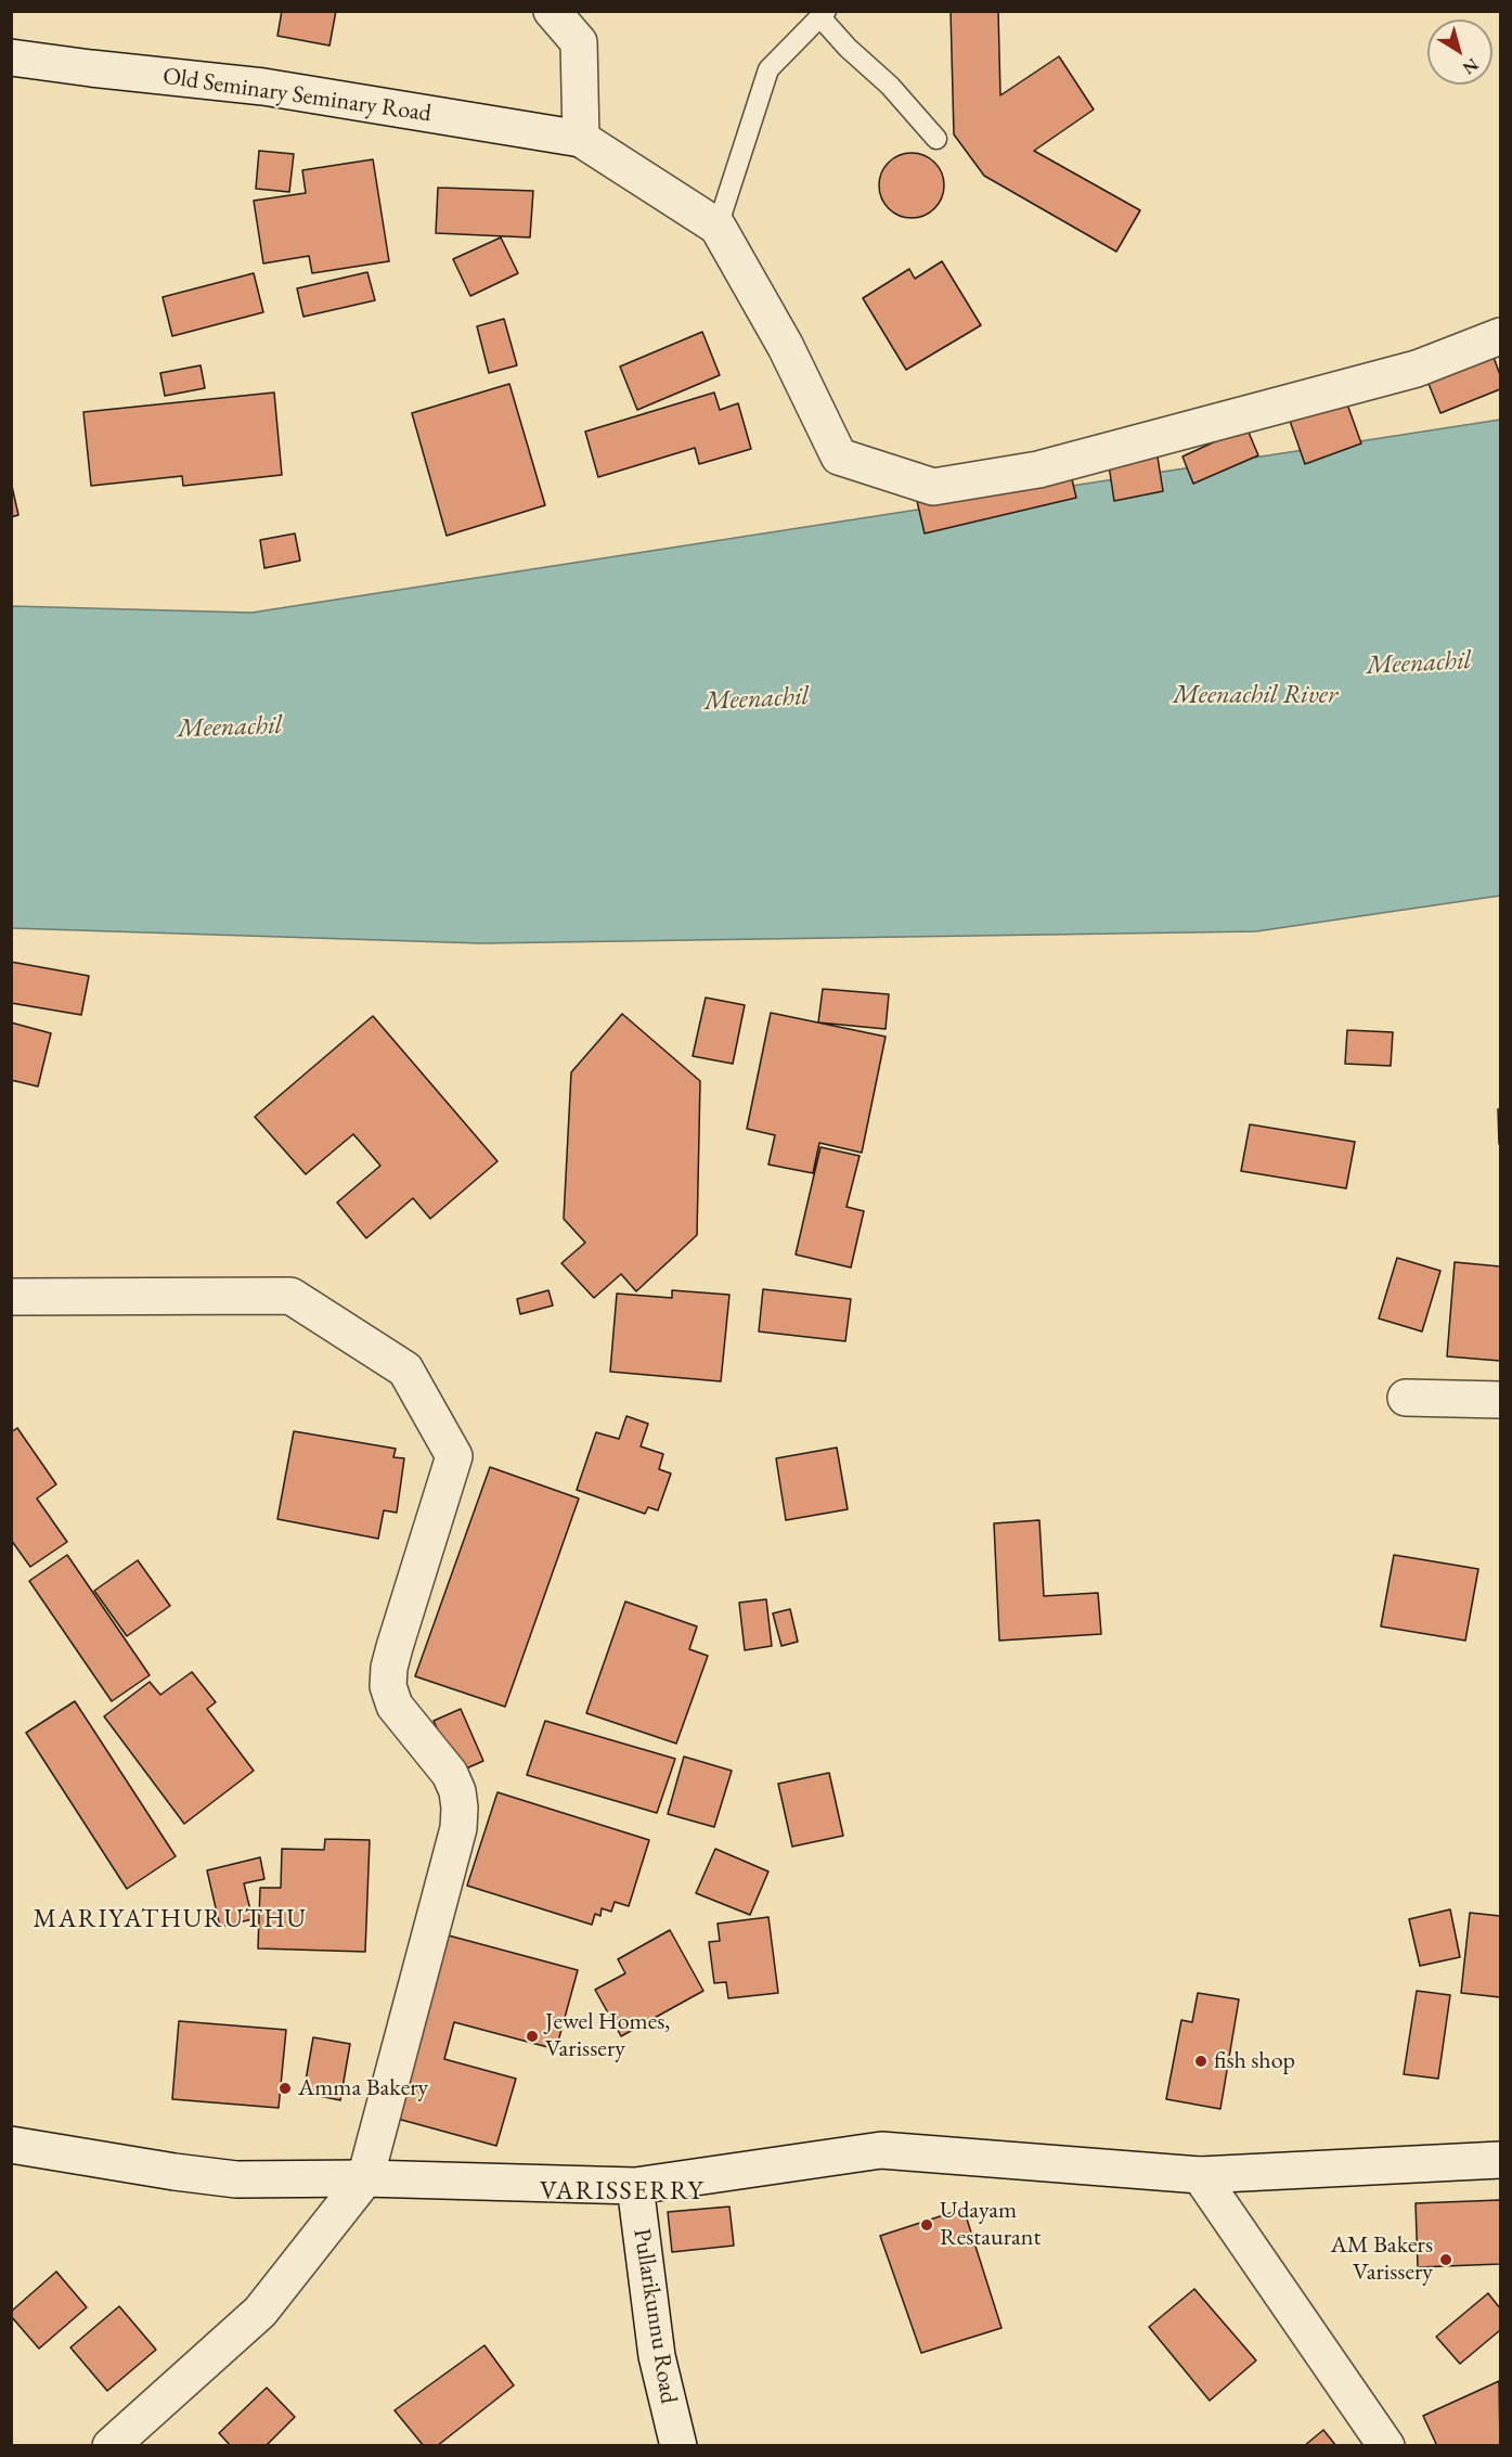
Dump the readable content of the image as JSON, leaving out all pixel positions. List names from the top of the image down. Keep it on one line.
{"streets":{"street":["Old Seminary Seminary Road","Pullarikunnu Road"]},"districts":["MARIYATHURUTHU","VARISSERRY"],"water":["Meenachil","Meenachil River"],"places":["Jewel Homes, Varissery","fish shop","Amma Bakery","Udayam Restaurant","AM Bakers Varissery"],"north":"bottom right"}
